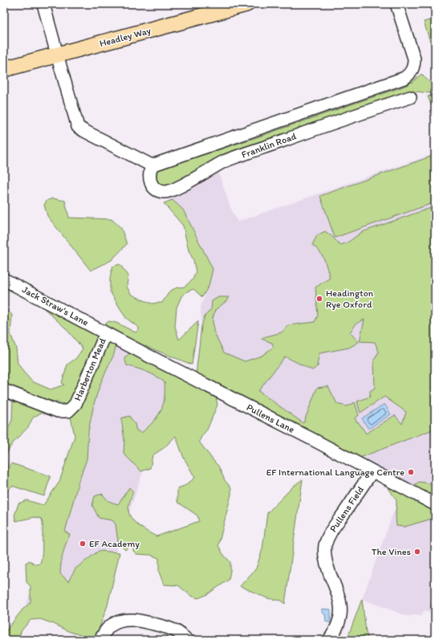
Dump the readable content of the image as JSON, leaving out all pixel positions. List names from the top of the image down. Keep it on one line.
{"streets":{"main road":["Headley Way"],"street":["Franklin Road","Jack Straw's Lane","Harberton Mead","Pullens Lane","Pullens Field"]},"crossings":[["Jack Straw's Lane","Harberton Mead"],["Jack Straw's Lane","Pullens Lane"],["Harberton Mead","Pullens Lane"],["Pullens Lane","Pullens Field"]],"places":["Headington Rye Oxford","EF International Language Centre","EF Academy","The Vines"]}
